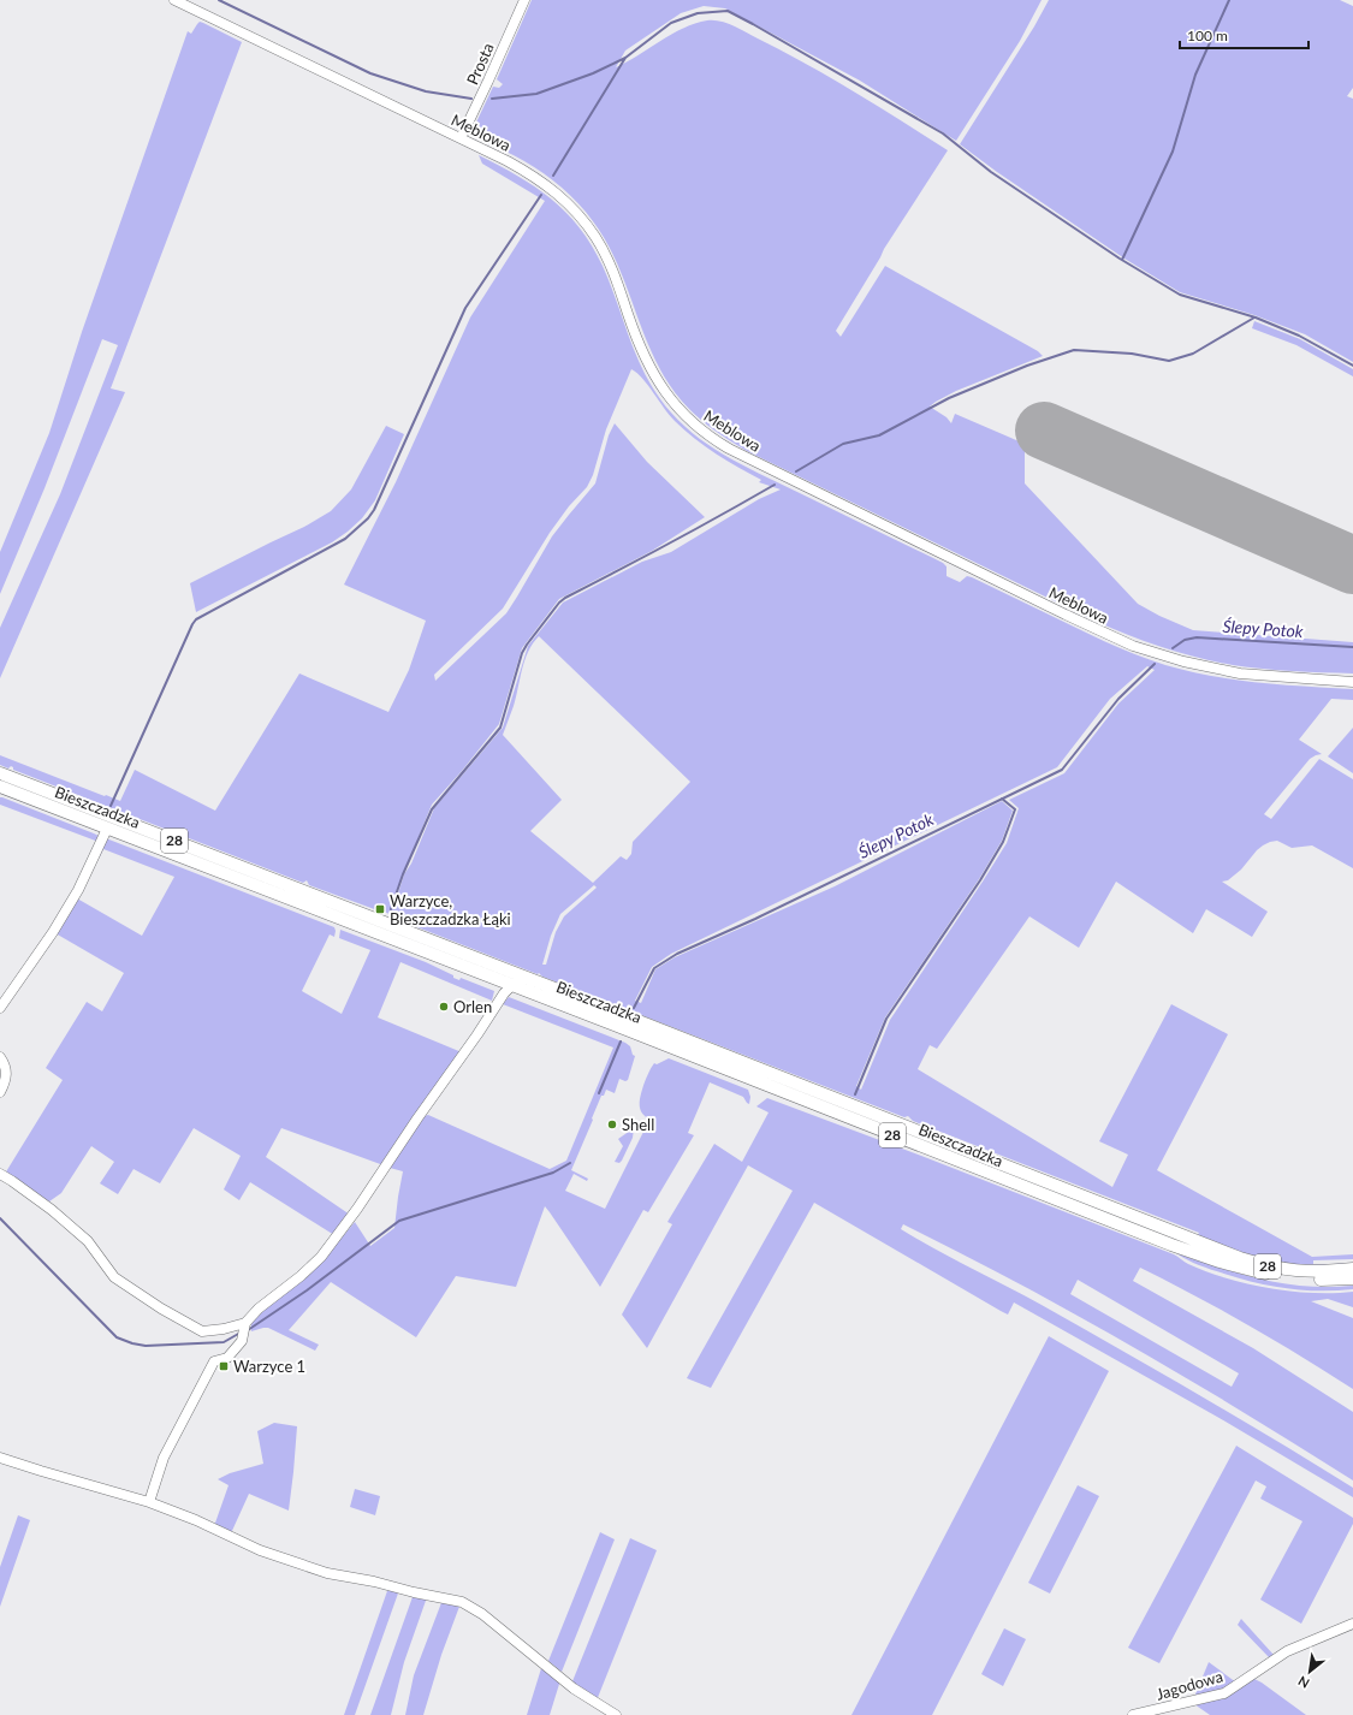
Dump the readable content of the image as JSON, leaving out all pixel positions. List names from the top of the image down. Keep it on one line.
{"streets":{"main road":["Bieszczadzka","28"],"street":["Prosta","Meblowa","Jagodowa"]},"crossings":[["Prosta","Meblowa"]],"water":["Ślepy Potok"],"places":{"transit":["Warzyce, Bieszczadzka Łąki","Warzyce 1"],"other":["Orlen","Shell"]},"scale_bar":"100 m","north":"bottom left"}
